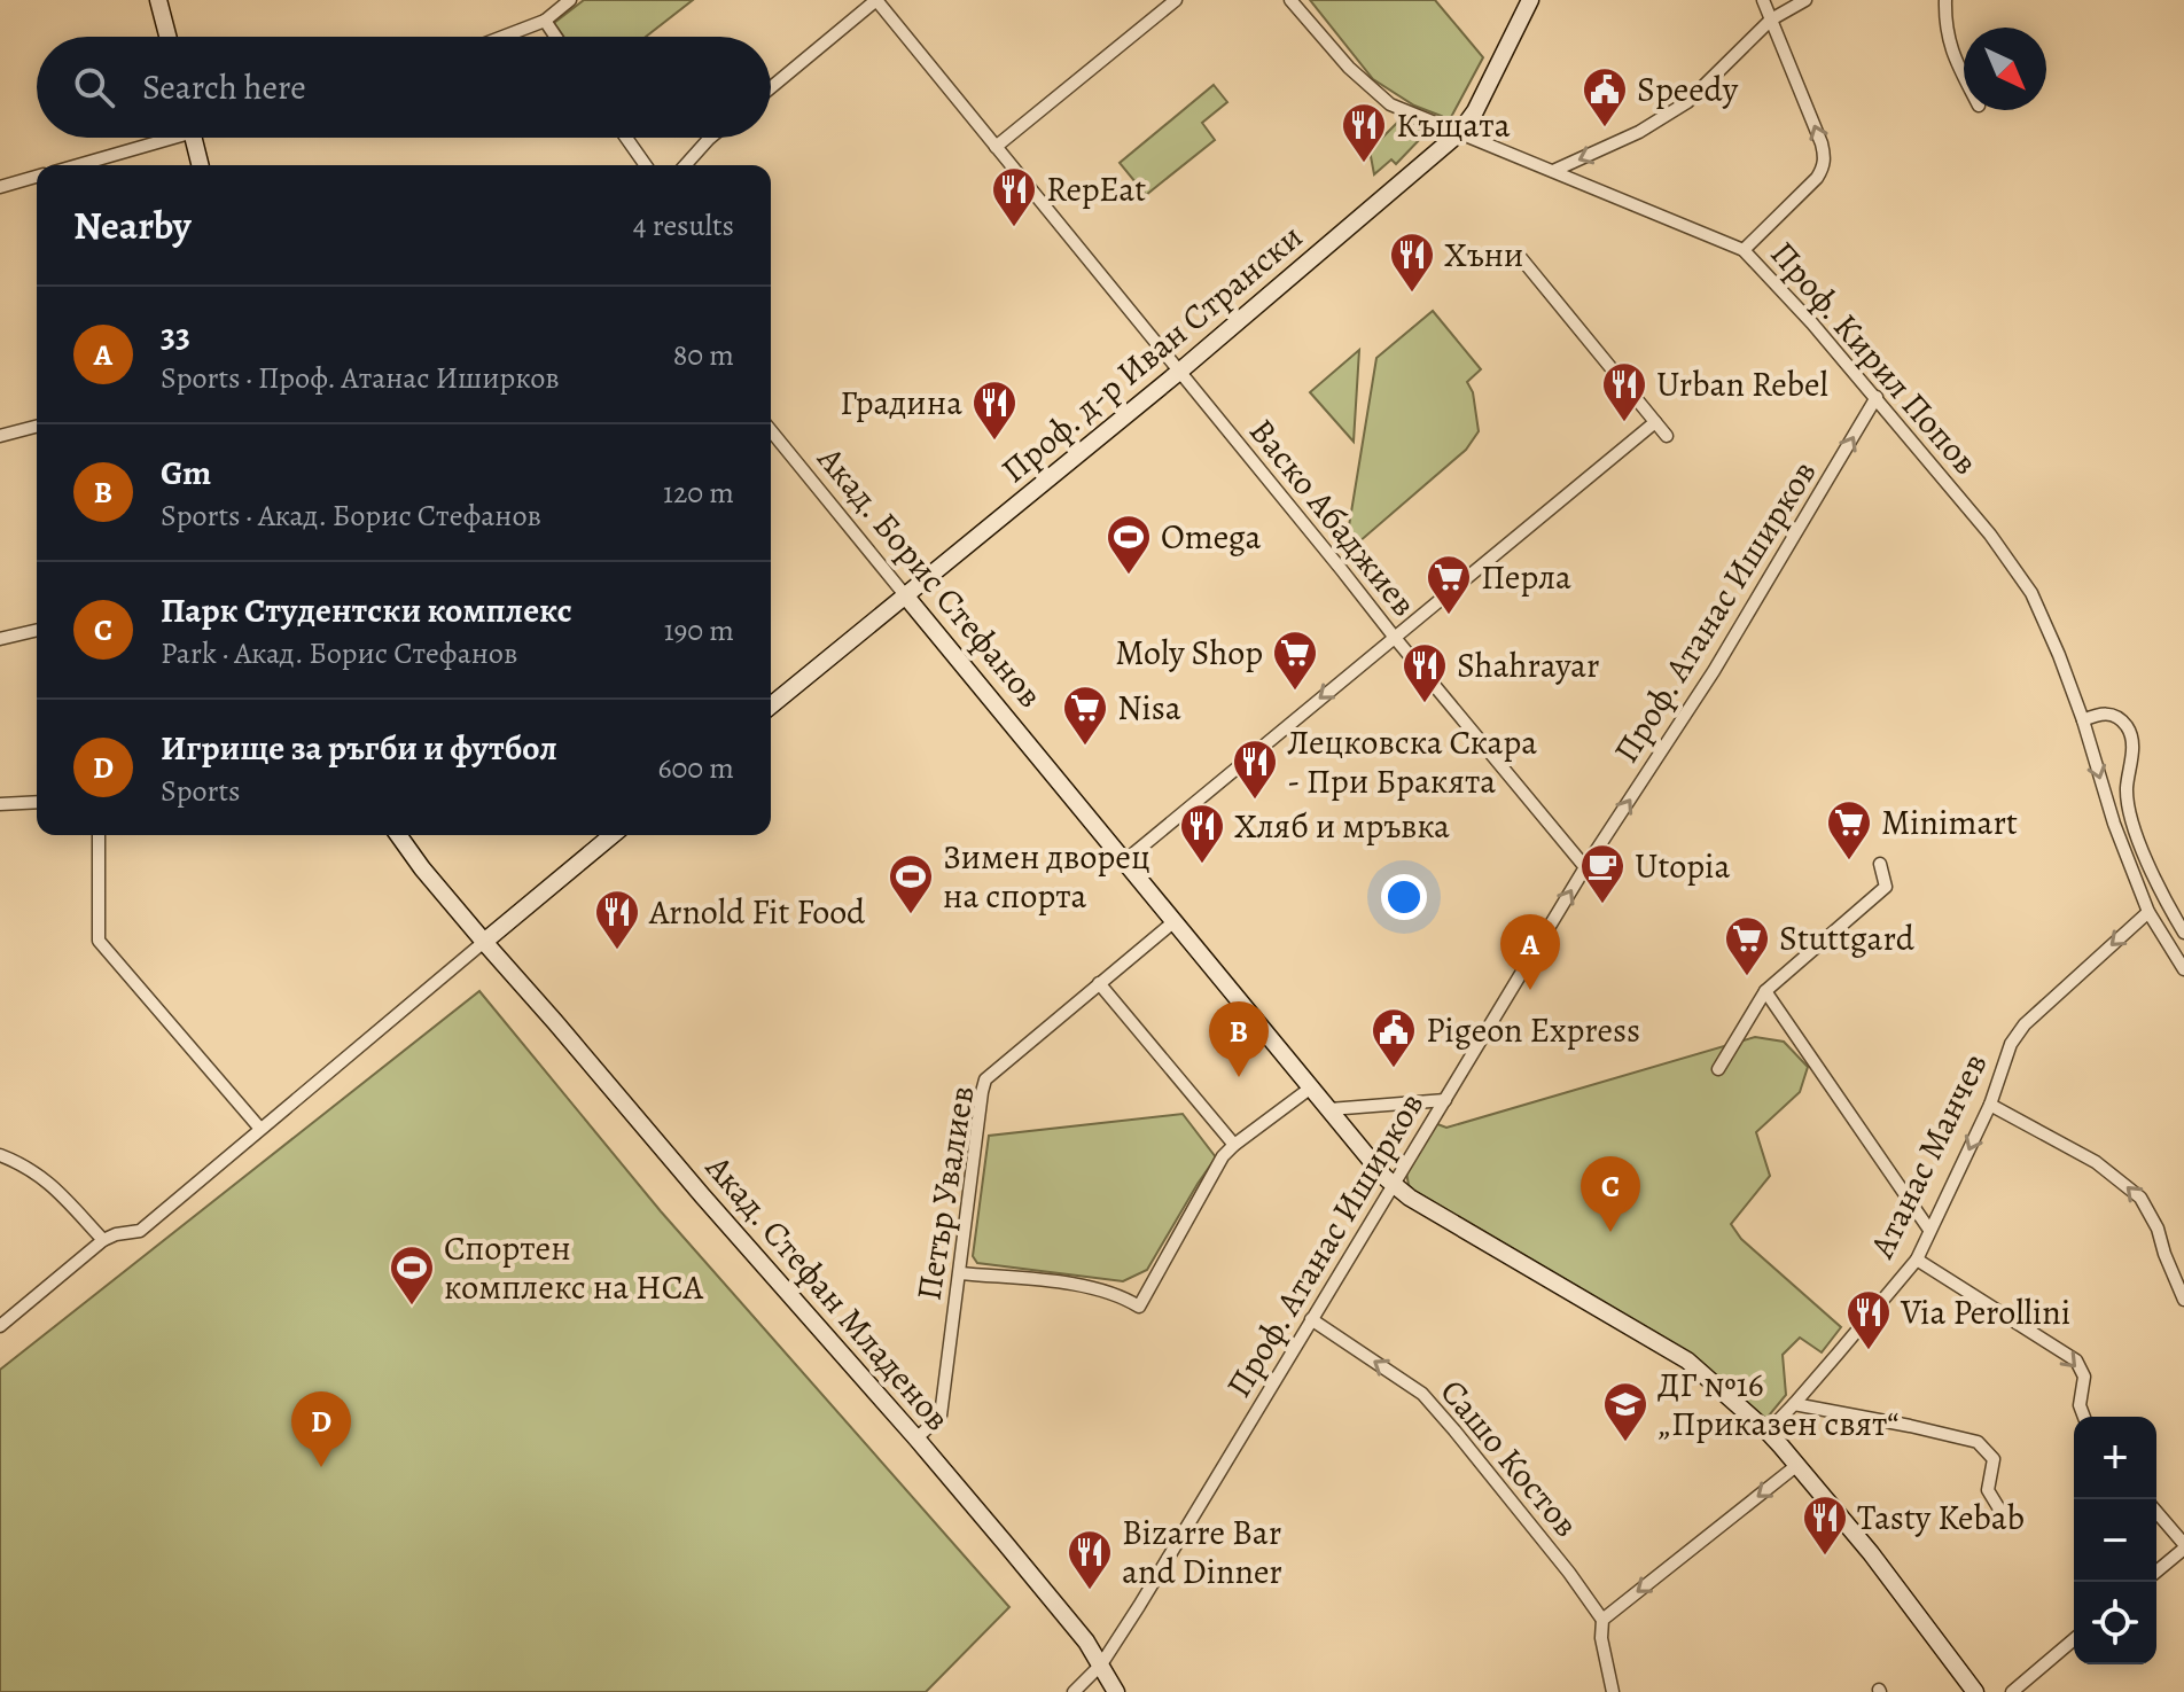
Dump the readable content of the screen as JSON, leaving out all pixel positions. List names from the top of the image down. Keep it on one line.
{"streets":{"street":["Проф. д-р Иван Странски","Проф. Кирил Попов","Васко Абаджиев","Акад. Борис Стефанов","Проф. Атанас Иширков","Атанас Манчев","Петър Увалиев","Акад. Стефан Младенов","Сашо Костов"]},"crossings":[["Проф. д-р Иван Странски","Проф. Кирил Попов"],["Проф. д-р Иван Странски","Васко Абаджиев"],["Проф. д-р Иван Странски","Акад. Борис Стефанов"],["Проф. Кирил Попов","Проф. Атанас Иширков"],["Проф. Кирил Попов","Атанас Манчев"],["Васко Абаджиев","Проф. Атанас Иширков"],["Акад. Борис Стефанов","Проф. Атанас Иширков"],["Акад. Борис Стефанов","Атанас Манчев"],["Акад. Борис Стефанов","Петър Увалиев"],["Проф. Атанас Иширков","Акад. Стефан Младенов"],["Проф. Атанас Иширков","Сашо Костов"],["Петър Увалиев","Акад. Стефан Младенов"]],"one_way":["Проф. Атанас Иширков","Атанас Манчев","Сашо Костов"],"places":{"public building":["Speedy","Pigeon Express"],"restaurant":["Къщата","RepEat","Хъни","Urban Rebel","Градина","Shahrayar","Лецковска Скара - При Бракята","Хляб и мръвка","Arnold Fit Food","Via Perollini","Tasty Kebab","Bizarre Bar and Dinner"],"sports":["Omega","Зимен дворец на спорта","Спортен комплекс на НСА"],"supermarket":["Перла","Moly Shop","Nisa","Minimart","Stuttgard"],"cafe":["Utopia"],"school or university":["ДГ №16 „Приказен свят“"]},"north":"bottom right","page":{"search":"Search here","heading":["Nearby","4 results"],"list":[{"mark":"A","name":"33","note":"Sports · Проф. Атанас Иширков","value":"80 m"},{"mark":"B","name":"Gm","note":"Sports · Акад. Борис Стефанов","value":"120 m"},{"mark":"C","name":"Парк Студентски комплекс","note":"Park · Акад. Борис Стефанов","value":"190 m"},{"mark":"D","name":"Игрище за ръгби и футбол","note":"Sports","value":"600 m"}],"pins":["A","B","C","D"],"map_buttons":["+","−"]}}
